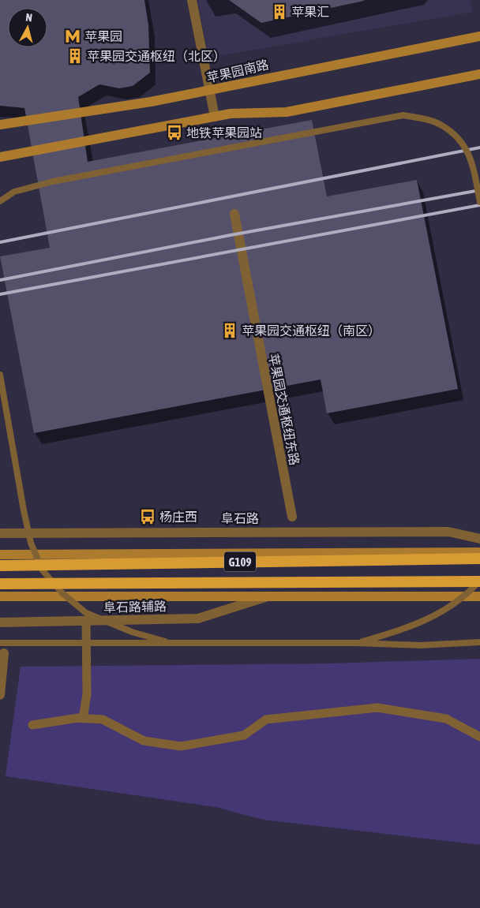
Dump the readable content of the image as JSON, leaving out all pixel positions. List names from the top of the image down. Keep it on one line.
{"streets":{"highway":["G109"],"main road":["苹果园南路"],"street":["苹果园交通枢纽东路","阜石路","阜石路辅路"]},"places":{"building":["苹果汇","苹果园交通枢纽（北区）","苹果园交通枢纽（南区）"],"metro station":["苹果园"],"bus stop":["地铁苹果园站","杨庄西"]},"north":"top"}
